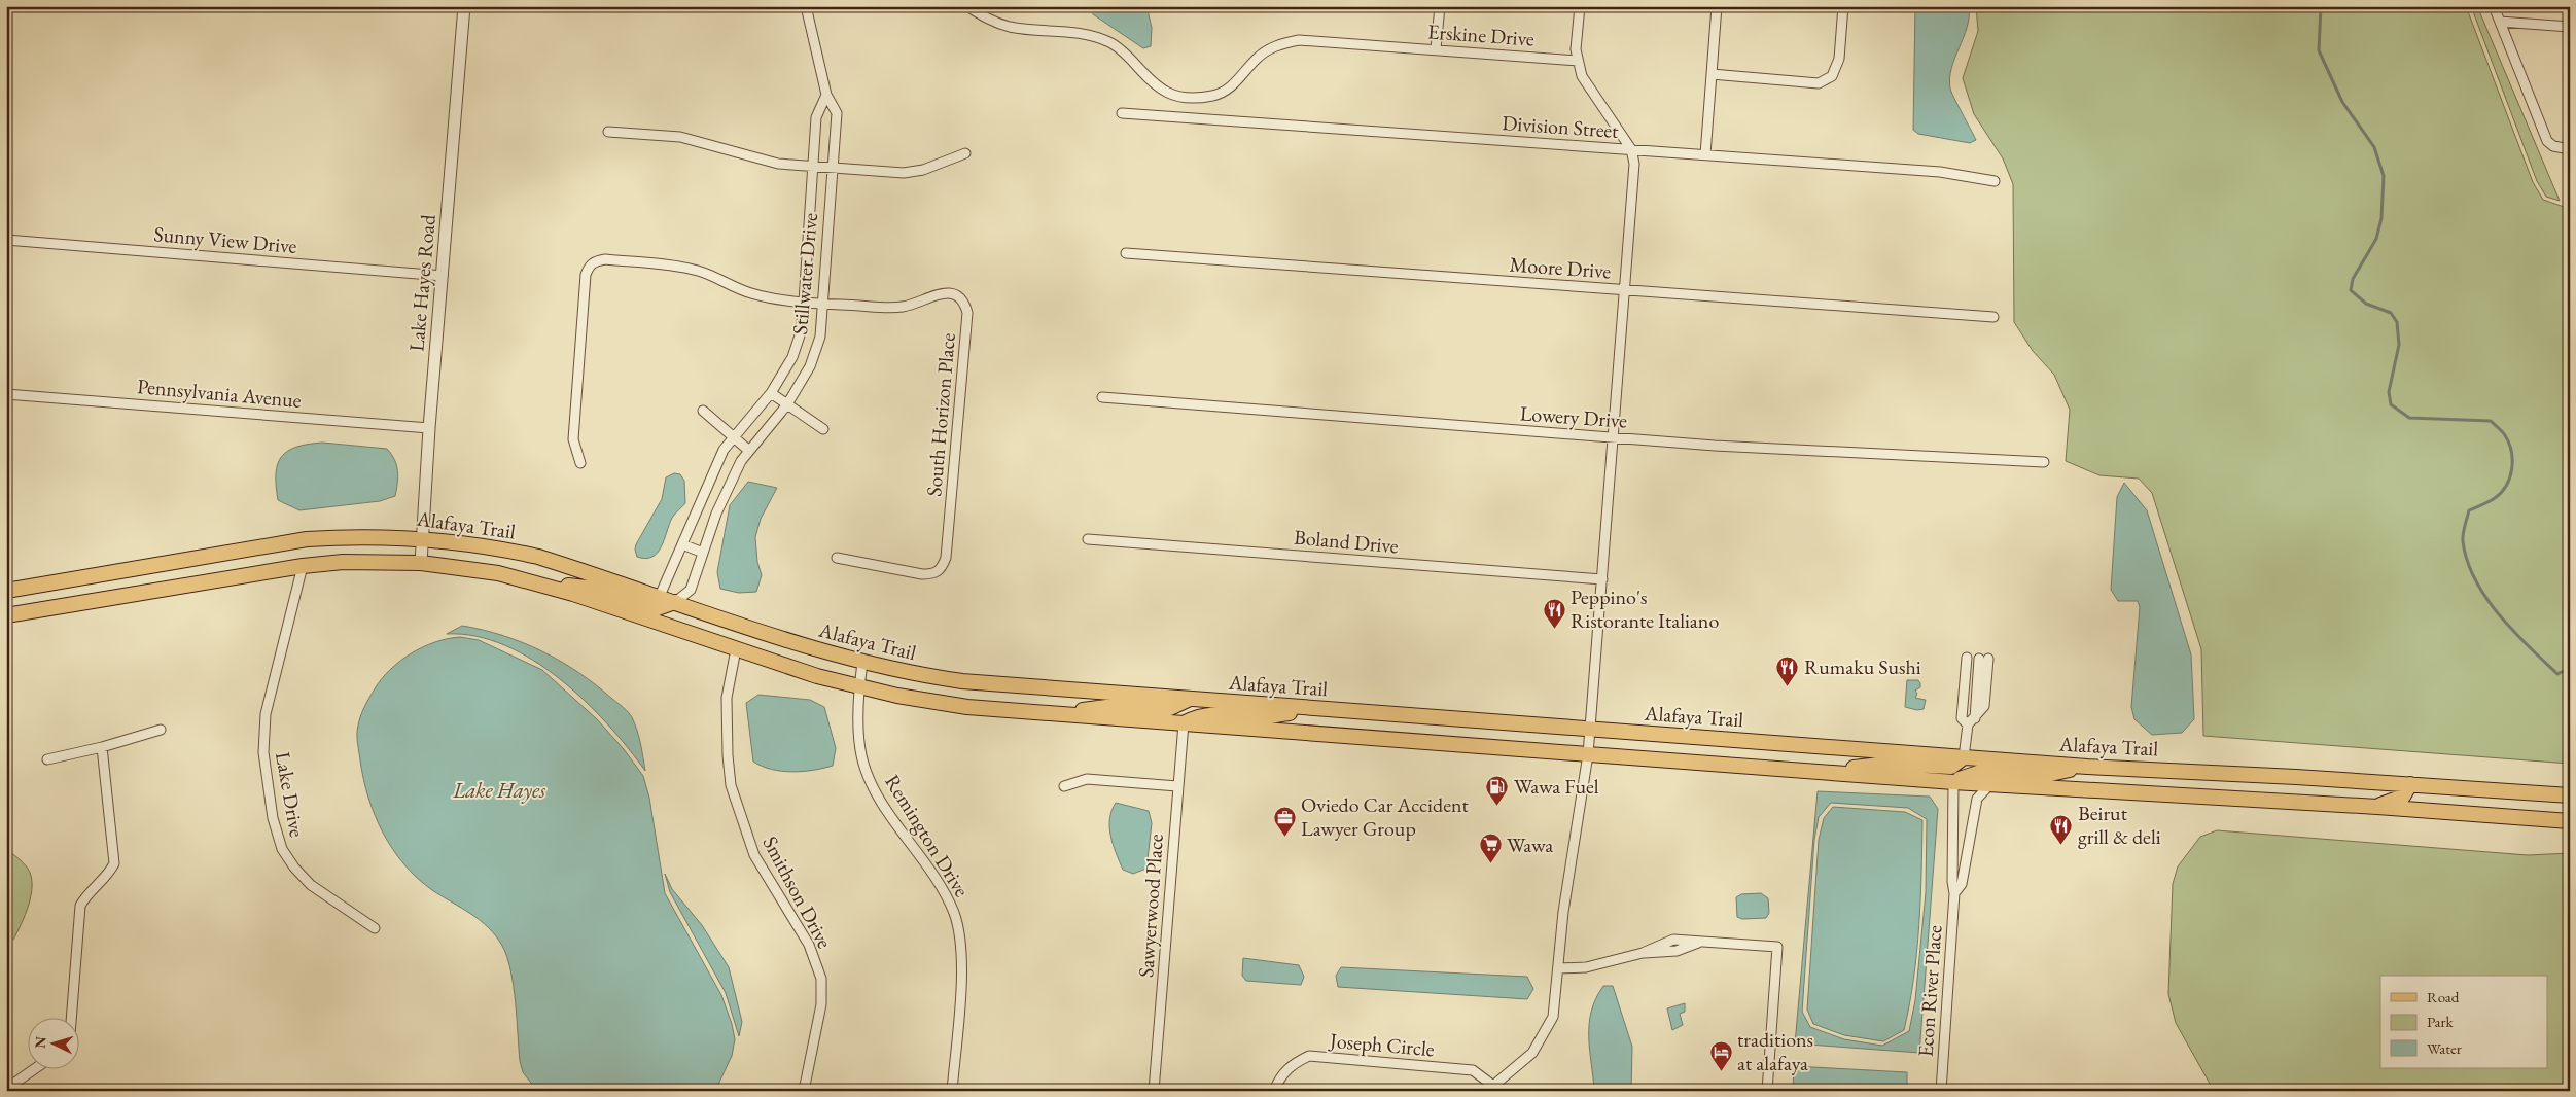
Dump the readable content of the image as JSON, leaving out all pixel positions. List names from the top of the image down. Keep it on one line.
{"streets":{"main road":["Alafaya Trail"],"street":["Erskine Drive","Division Street","Sunny View Drive","Moore Drive","Stillwater Drive","Lake Hayes Road","Pennsylvania Avenue","South Horizon Place","Lowery Drive","Boland Drive","Lake Drive","Remington Drive","Smithson Drive","Sawyerwood Place","Econ River Place","Joseph Circle"]},"crossings":[["Sunny View Drive","Lake Hayes Road"],["Stillwater Drive","South Horizon Place"],["Stillwater Drive","Alafaya Trail"],["Lake Hayes Road","Pennsylvania Avenue"],["Lake Hayes Road","Alafaya Trail"],["Alafaya Trail","Lake Drive"],["Alafaya Trail","Remington Drive"],["Alafaya Trail","Smithson Drive"],["Alafaya Trail","Sawyerwood Place"],["Alafaya Trail","Econ River Place"]],"water":["Lake Hayes"],"places":{"restaurant":["Peppino's Ristorante Italiano","Rumaku Sushi","Beirut grill & deli"],"fuel station":["Wawa Fuel"],"office":["Oviedo Car Accident Lawyer Group"],"supermarket":["Wawa"],"hotel":["traditions at alafaya"]},"legend":["Road","Park","Water"],"north":"left"}
